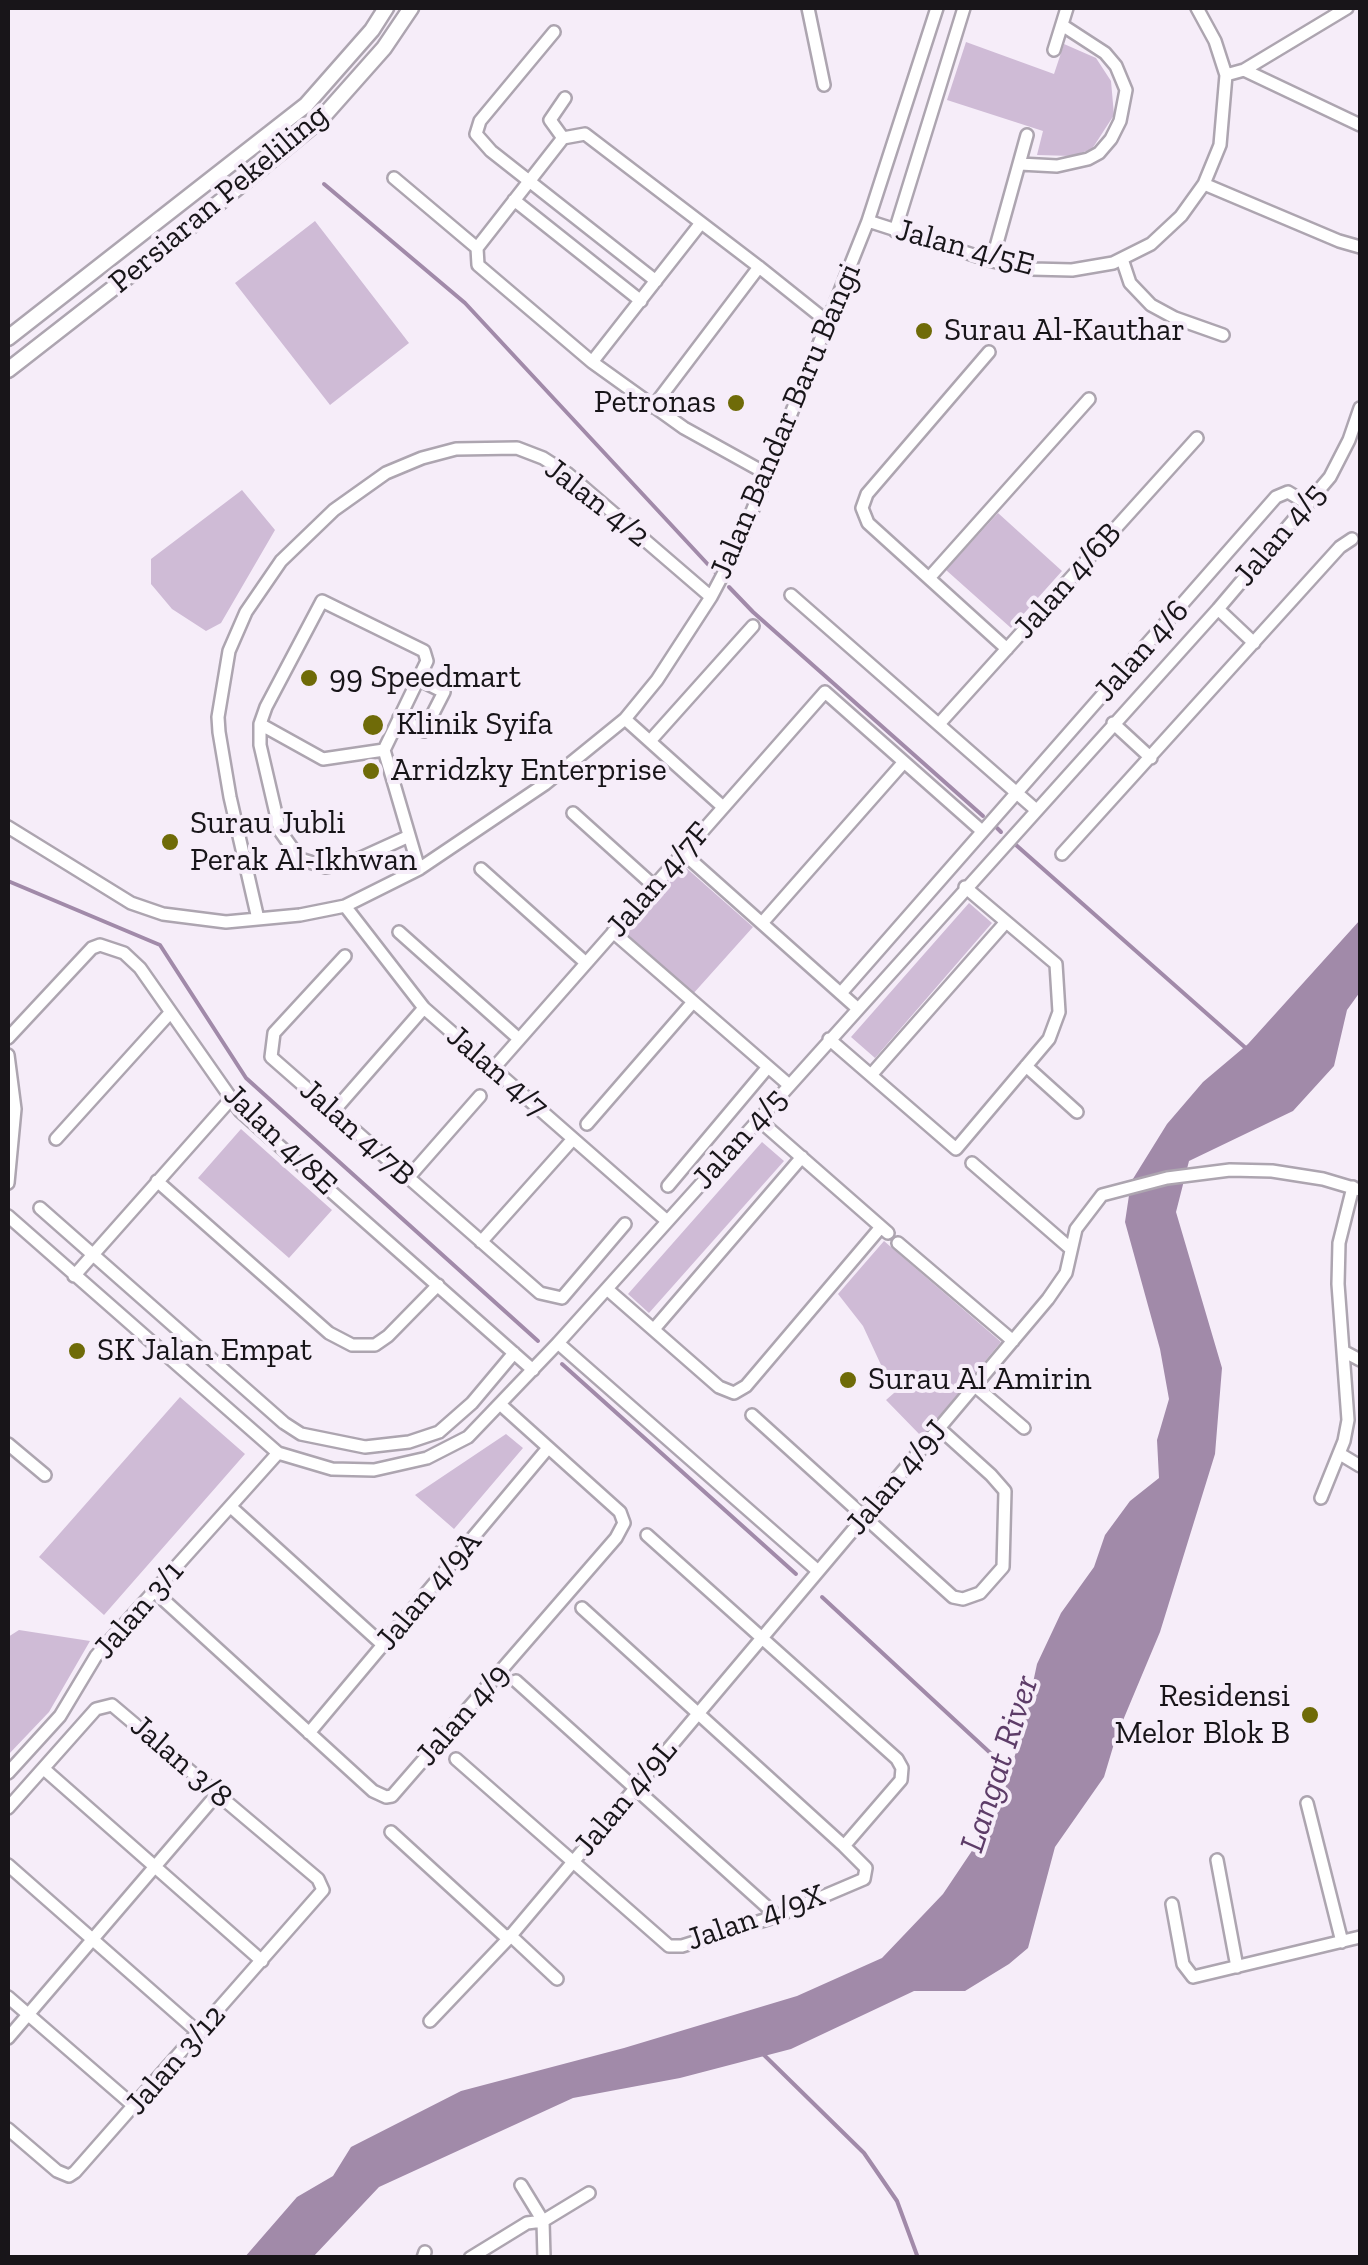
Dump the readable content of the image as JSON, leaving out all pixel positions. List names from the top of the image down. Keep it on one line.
{"streets":{"main road":["Persiaran Pekeliling"],"street":["Jalan 4/5E","Jalan Bandar Baru Bangi","Jalan 4/2","Jalan 4/5","Jalan 4/6B","Jalan 4/6","Jalan 4/7F","Jalan 4/7","Jalan 4/7B","Jalan 4/8E","Jalan 4/9J","Jalan 4/9A","Jalan 3/1","Jalan 4/9","Jalan 3/8","Jalan 4/9L","Jalan 4/9X","Jalan 3/12"]},"crossings":[["Jalan 4/5E","Jalan Bandar Baru Bangi"],["Jalan Bandar Baru Bangi","Jalan 4/2"],["Jalan Bandar Baru Bangi","Jalan 4/7"],["Jalan 4/5","Jalan 4/6"],["Jalan 4/5","Jalan 4/7"],["Jalan 4/5","Jalan 4/8E"],["Jalan 4/5","Jalan 3/1"],["Jalan 4/5","Jalan 4/9"],["Jalan 4/7F","Jalan 4/7"],["Jalan 4/9J","Jalan 4/9L"],["Jalan 4/9A","Jalan 4/9"],["Jalan 3/1","Jalan 4/9"],["Jalan 3/8","Jalan 3/12"],["Jalan 4/9L","Jalan 4/9X"]],"water":["Langat River"],"places":["Surau Al-Kauthar","Petronas","99 Speedmart","Klinik Syifa","Arridzky Enterprise","Surau Jubli Perak Al-Ikhwan","SK Jalan Empat","Surau Al Amirin","Residensi Melor Blok B"]}
